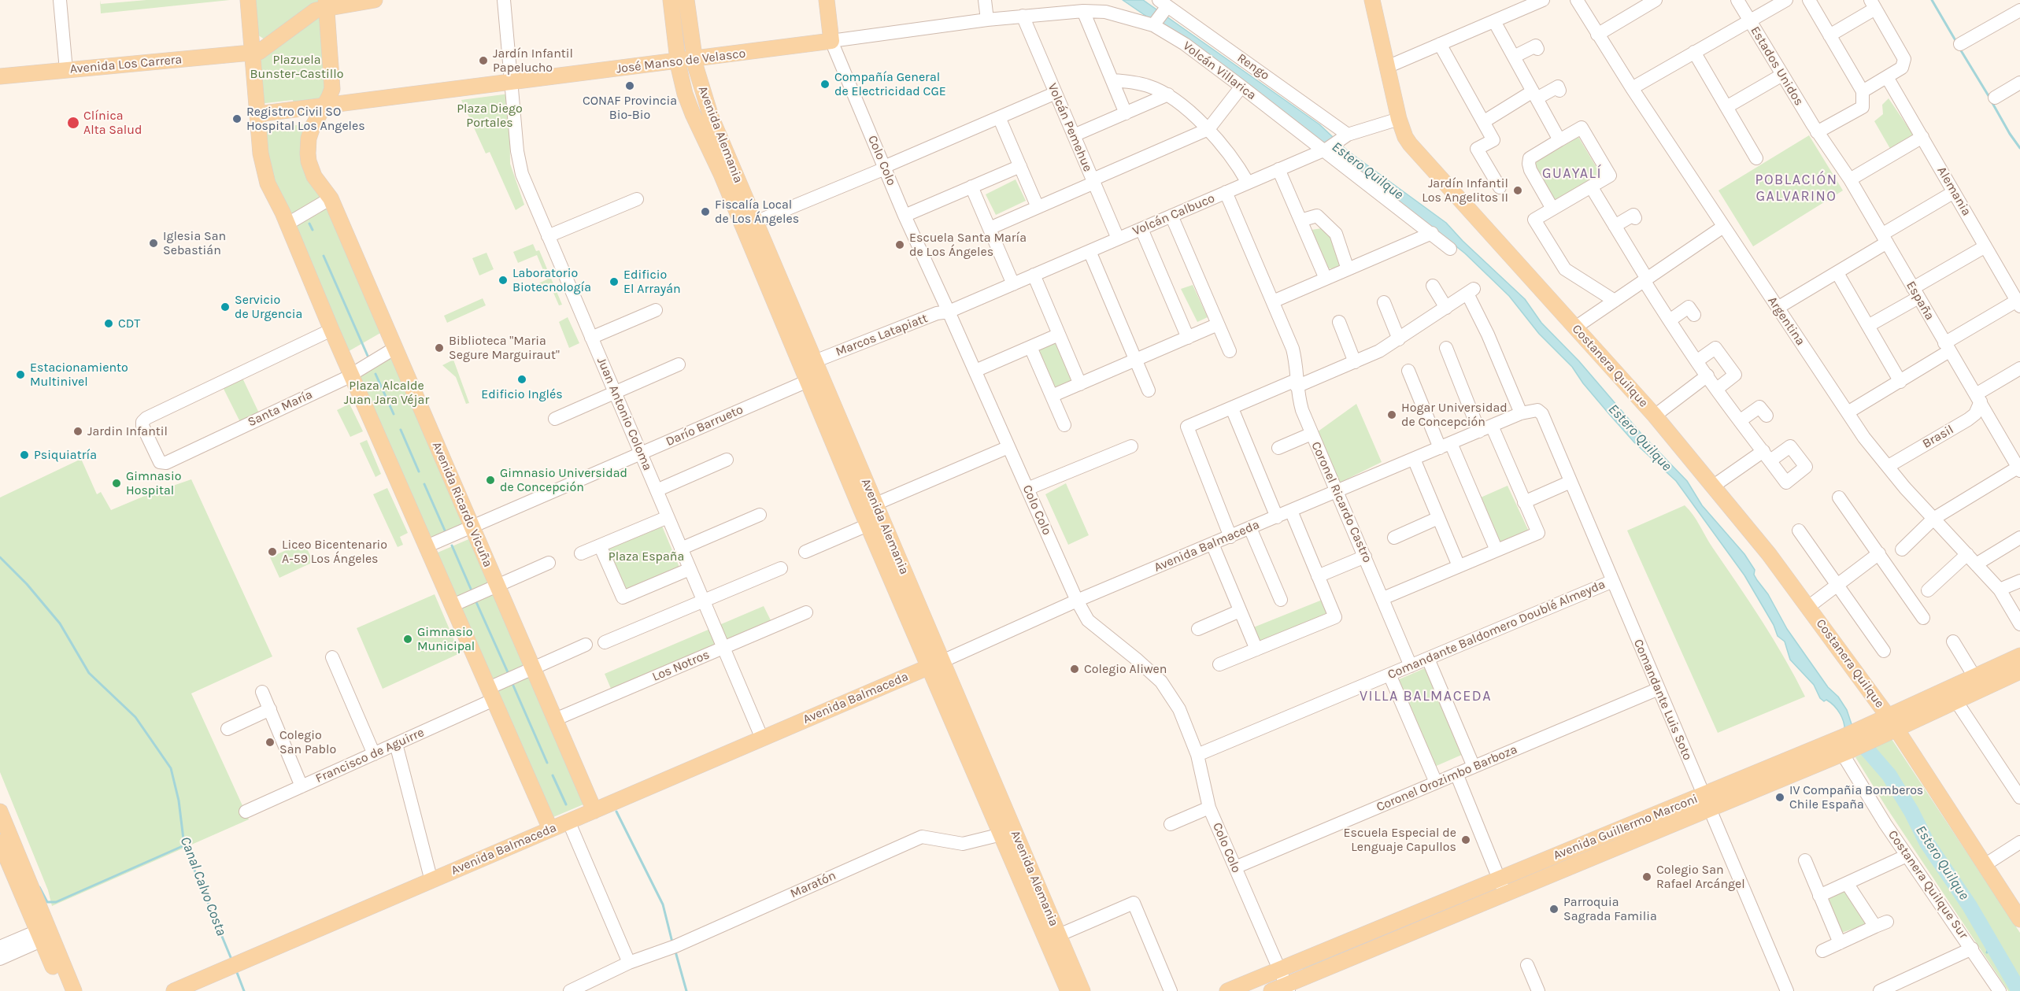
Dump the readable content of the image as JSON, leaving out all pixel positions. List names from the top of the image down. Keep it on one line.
{"streets":{"main road":["José Manso de Velasco","Avenida Los Carrera","Avenida Alemania","Colo Colo","Costanera Quilque","Avenida Ricardo Vicuña","Avenida Balmaceda","Avenida Guillermo Marconi"],"street":["Estados Unidos","Rengo","Volcán Villarica","Volcán Pemehue","Alemania","Volcán Calbuco","España","Argentina","Marcos Latapiatt","Santa María","Juan Antonio Coloma","Darío Barrueto","Brasil","Coronel Ricardo Castro","Comandante Baldomero Doublé Almeyda","Los Notros","Comandante Luis Soto","Francisco de Aguirre","Coronel Orozimbo Barboza","Maratón","Costanera Quilque Sur"]},"crossings":[["José Manso de Velasco","Volcán Villarica"],["José Manso de Velasco","Volcán Pemehue"],["José Manso de Velasco","Avenida Alemania"],["José Manso de Velasco","Colo Colo"],["José Manso de Velasco","Juan Antonio Coloma"],["José Manso de Velasco","Avenida Ricardo Vicuña"],["Estados Unidos","España"],["Rengo","Volcán Calbuco"],["Volcán Villarica","Volcán Calbuco"],["Volcán Pemehue","Volcán Calbuco"],["Avenida Alemania","Marcos Latapiatt"],["Avenida Alemania","Darío Barrueto"],["Avenida Alemania","Avenida Balmaceda"],["Avenida Alemania","Maratón"],["Colo Colo","Volcán Calbuco"],["Colo Colo","Marcos Latapiatt"],["Colo Colo","Avenida Balmaceda"],["Colo Colo","Comandante Baldomero Doublé Almeyda"],["Colo Colo","Coronel Orozimbo Barboza"],["Colo Colo","Avenida Guillermo Marconi"],["Volcán Calbuco","Marcos Latapiatt"],["Volcán Calbuco","Costanera Quilque"],["Volcán Calbuco","Coronel Ricardo Castro"],["España","Brasil"],["Argentina","Brasil"],["Costanera Quilque","Avenida Guillermo Marconi"],["Santa María","Avenida Ricardo Vicuña"],["Juan Antonio Coloma","Darío Barrueto"],["Juan Antonio Coloma","Avenida Balmaceda"],["Juan Antonio Coloma","Los Notros"],["Darío Barrueto","Avenida Ricardo Vicuña"],["Coronel Ricardo Castro","Avenida Balmaceda"],["Coronel Ricardo Castro","Comandante Baldomero Doublé Almeyda"],["Avenida Ricardo Vicuña","Avenida Balmaceda"],["Avenida Ricardo Vicuña","Los Notros"],["Avenida Ricardo Vicuña","Francisco de Aguirre"],["Avenida Balmaceda","Comandante Luis Soto"],["Comandante Baldomero Doublé Almeyda","Comandante Luis Soto"],["Comandante Luis Soto","Coronel Orozimbo Barboza"],["Comandante Luis Soto","Avenida Guillermo Marconi"],["Avenida Guillermo Marconi","Costanera Quilque Sur"]],"districts":["GUAYALÍ","POBLACIÓN GALVARINO","VILLA BALMACEDA"],"water":["Estero Quilque","Canal Calvo Costa"],"parks":["Plazuela Bunster-Castillo","Plaza Diego Portales","Plaza Alcalde Juan Jara Véjar","Plaza España"],"places":["Jardín Infantil Papelucho","Compañía General de Electricidad CGE","CONAF Provincia Bio-Bio","Registro Civil SO Hospital Los Angeles","Clínica Alta Salud","Jardín Infantil Los Angelitos II","Fiscalía Local de Los Ángeles","Iglesia San Sebastián","Escuela Santa María de Los Ángeles","Laboratorio Biotecnología","Edificio El Arrayán","Servicio de Urgencia","CDT","Biblioteca \"Maria Segure Marguiraut\"","Estacionamiento Multinivel","Edificio Inglés","Hogar Universidad de Concepción","Jardin Infantil","Psiquiatría","Gimnasio Universidad de Concepción","Gimnasio Hospital","Liceo Bicentenario A-59 Los Ángeles","Gimnasio Municipal","Colegio Aliwen","Colegio San Pablo","IV Compañia Bomberos Chile España","Escuela Especial de Lenguaje Capullos","Colegio San Rafael Arcángel","Parroquia Sagrada Familia"]}
